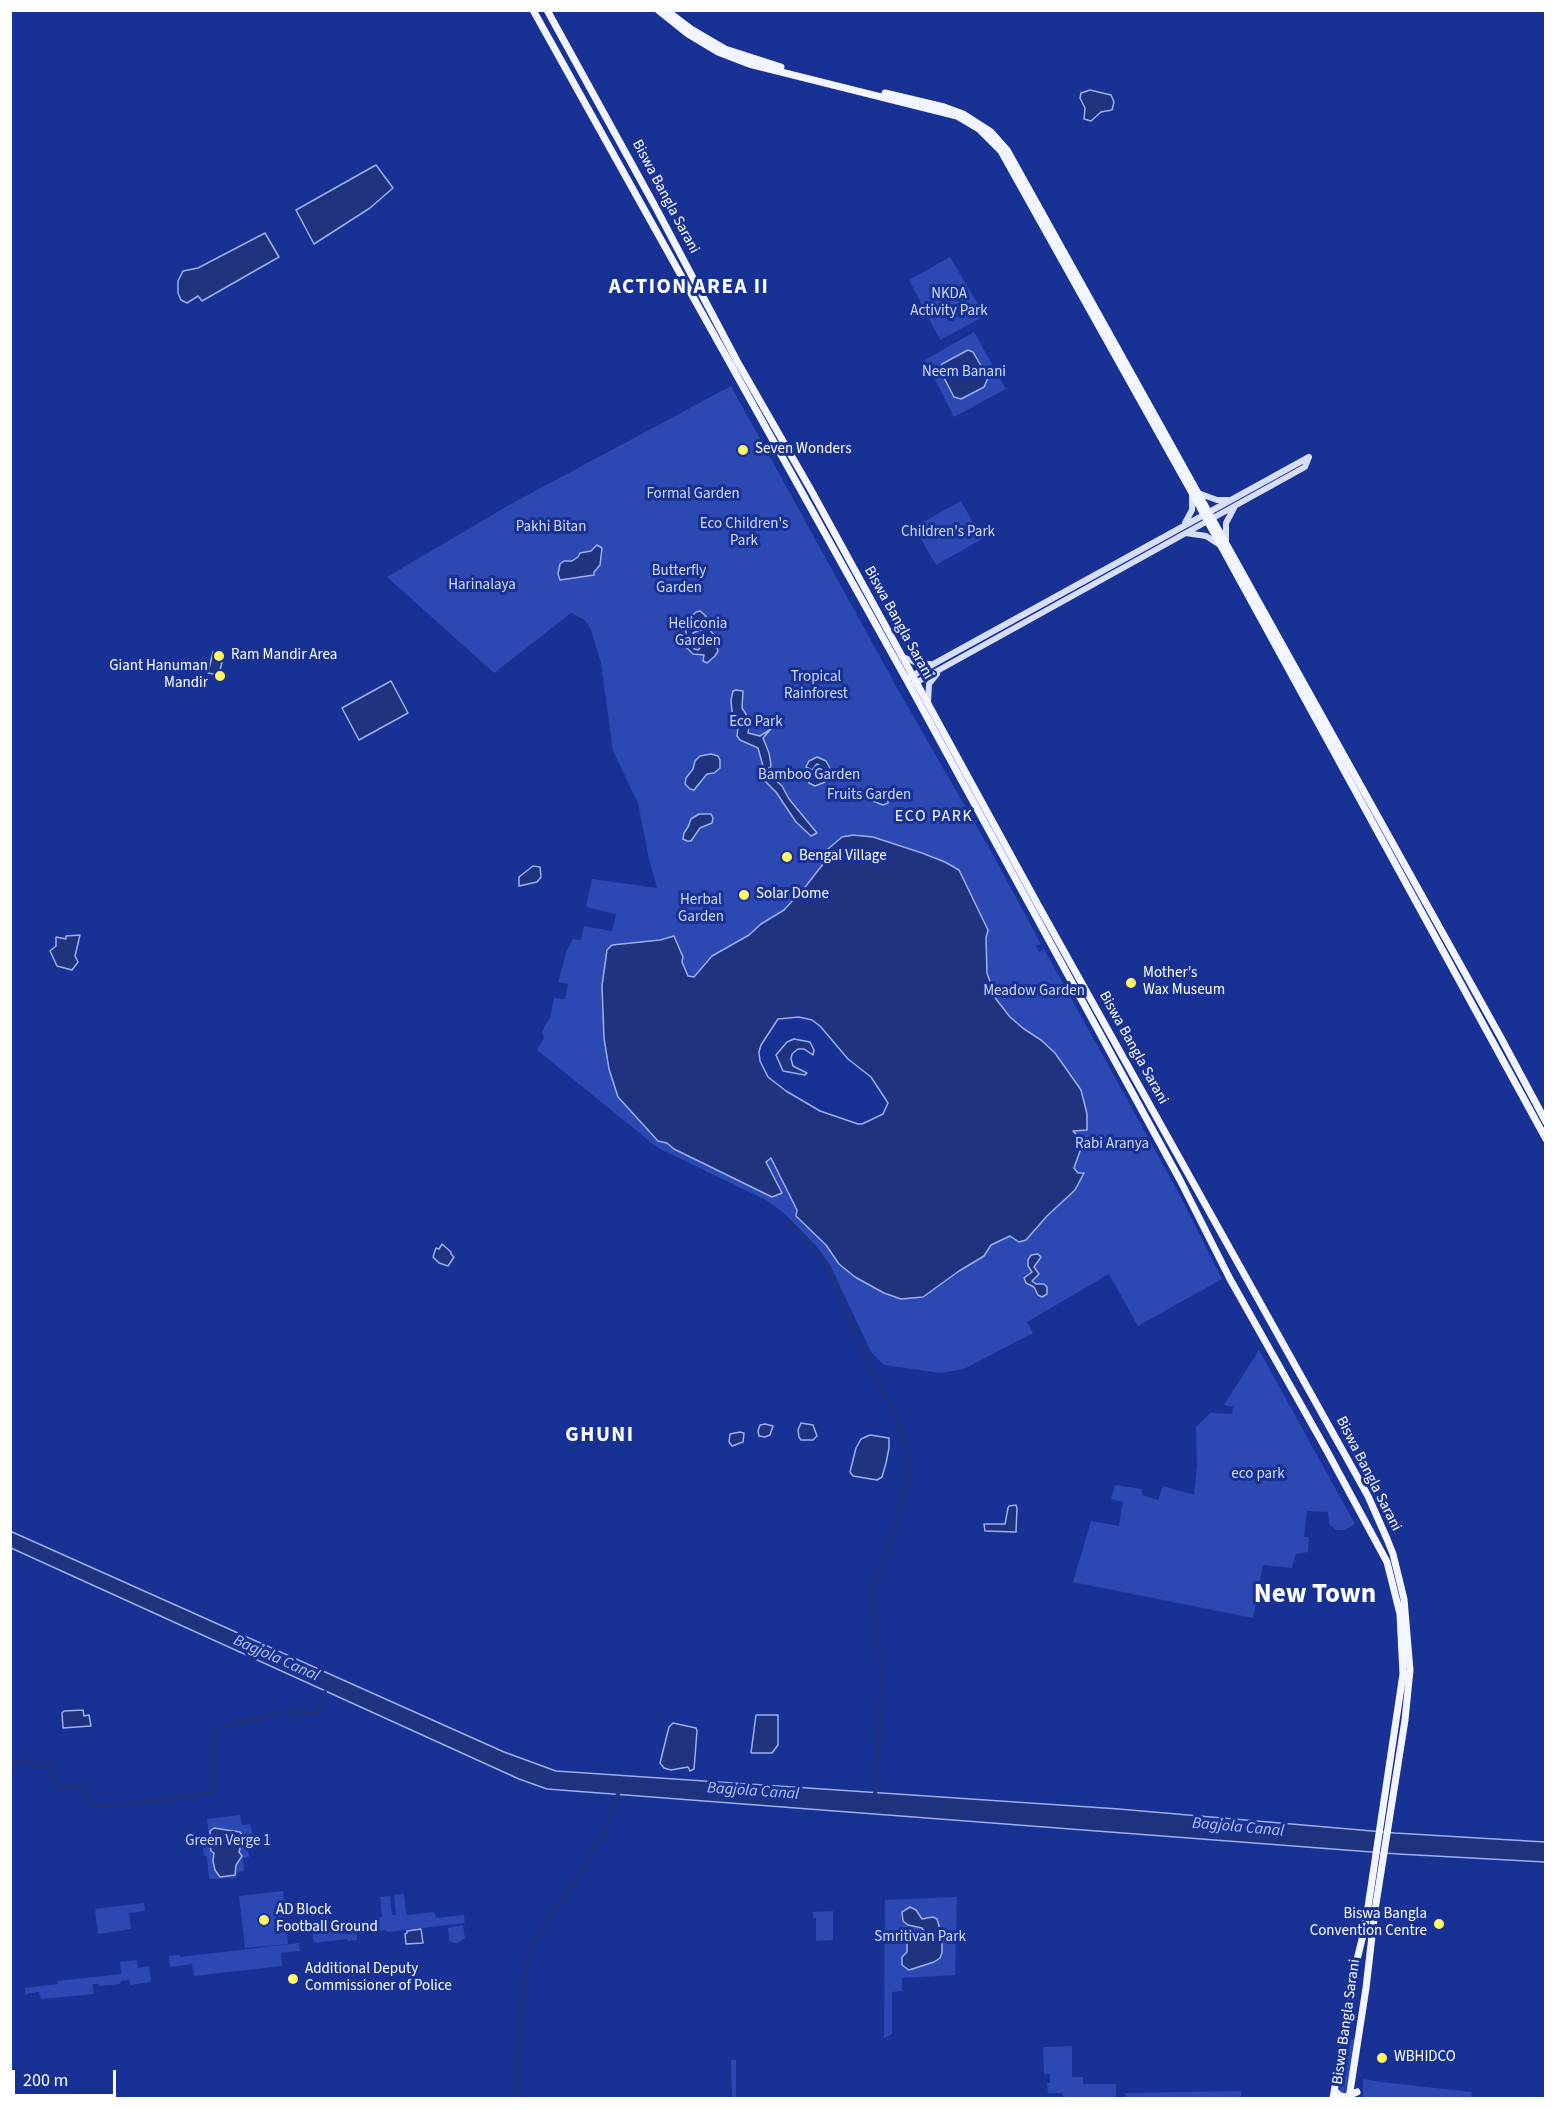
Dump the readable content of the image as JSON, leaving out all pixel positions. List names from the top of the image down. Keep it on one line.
{"streets":{"main road":["Biswa Bangla Sarani"]},"districts":["ACTION AREA II","ECO PARK","GHUNI","New Town"],"water":["Bagjola Canal"],"parks":["NKDA Activity Park","Neem Banani","Formal Garden","Eco Children's Park","Pakhi Bitan","Children's Park","Butterfly Garden","Harinalaya","Heliconia Garden","Tropical Rainforest","Eco Park","Bamboo Garden","Fruits Garden","Herbal Garden","Meadow Garden","Rabi Aranya","eco park","Green Verge 1","Smritivan Park"],"places":["Seven Wonders","Ram Mandir Area","Giant Hanuman Mandir","Bengal Village","Solar Dome","Mother's Wax Museum","AD Block Football Ground","Biswa Bangla Convention Centre","Additional Deputy Commissioner of Police","WBHIDCO"],"scale_bar":"200 m"}
